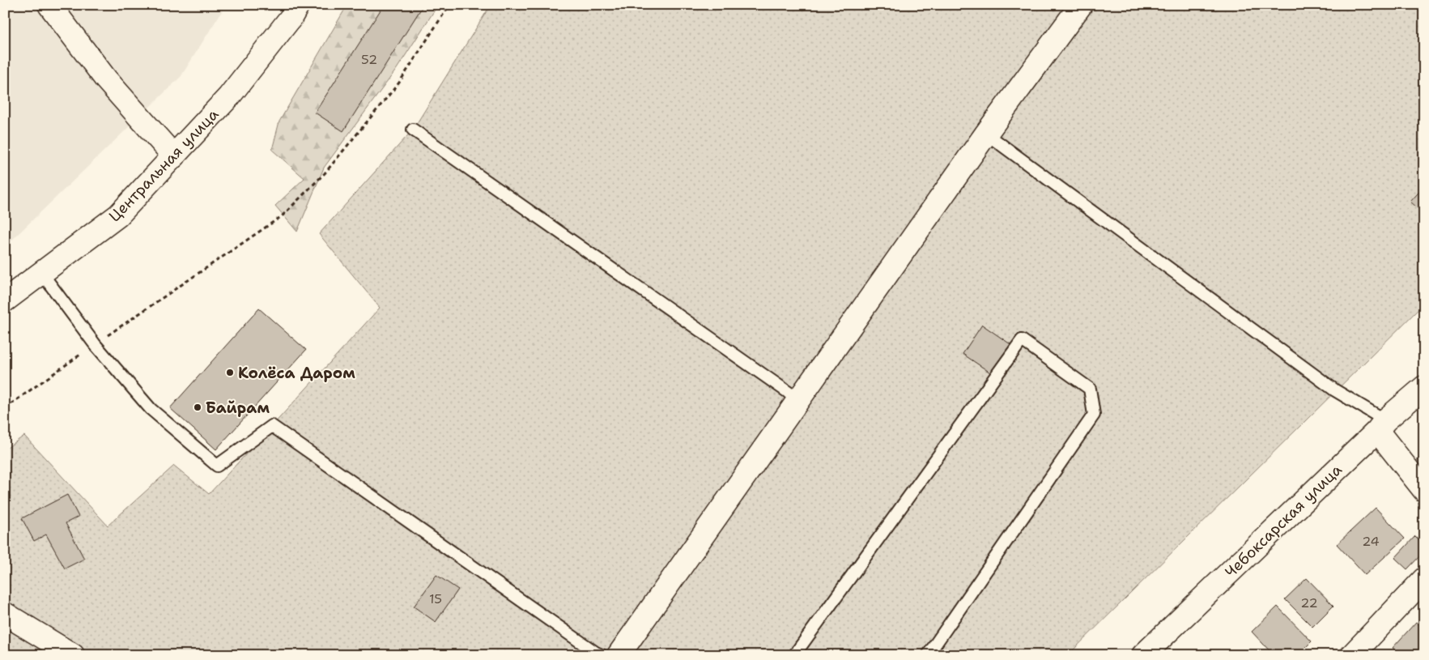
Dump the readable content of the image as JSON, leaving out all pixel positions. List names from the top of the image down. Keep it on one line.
{"streets":{"street":["Центральная улица","Чебоксарская улица"]},"places":["Колёса Даром","Байрам"],"house_numbers":["52","24","15","22"]}
